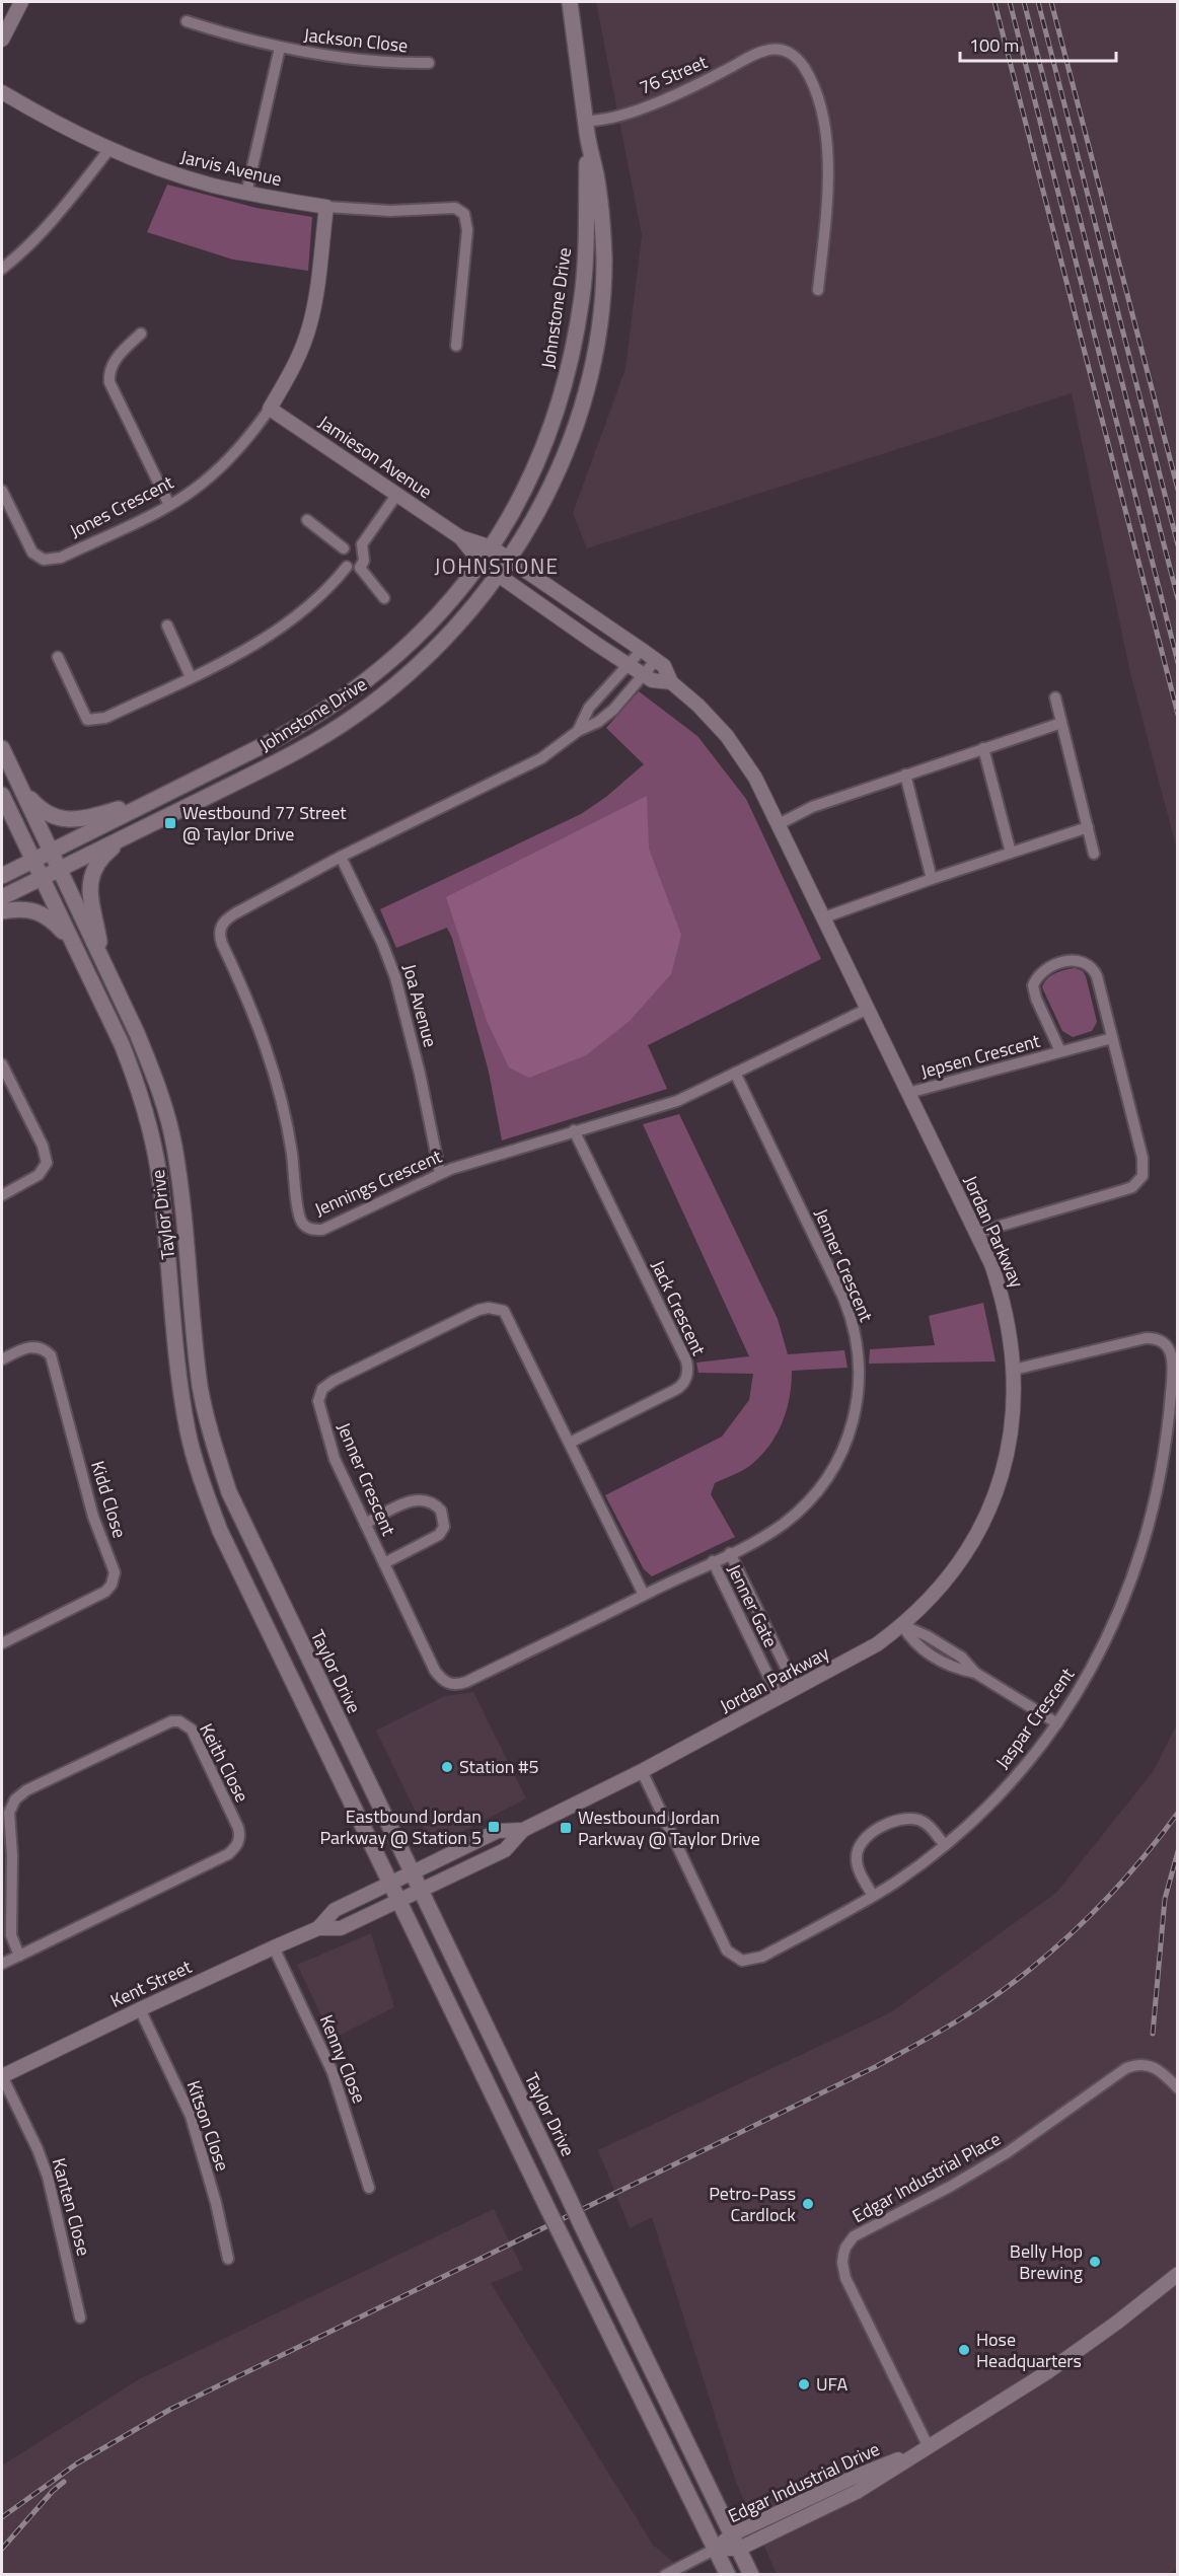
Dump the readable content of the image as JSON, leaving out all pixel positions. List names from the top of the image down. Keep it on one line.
{"streets":{"main road":["Johnstone Drive","Taylor Drive"],"street":["Jackson Close","76 Street","Jarvis Avenue","Jamieson Avenue","Jones Crescent","Joa Avenue","Jepsen Crescent","Jennings Crescent","Jordan Parkway","Jenner Crescent","Jack Crescent","Kidd Close","Jenner Gate","Jaspar Crescent","Keith Close","Kent Street","Kenny Close","Kitson Close","Edgar Industrial Place","Kanten Close","Edgar Industrial Drive"]},"crossings":[["Jackson Close","Jarvis Avenue"],["76 Street","Johnstone Drive"],["Jarvis Avenue","Jones Crescent"],["Johnstone Drive","Jamieson Avenue"],["Johnstone Drive","Taylor Drive"],["Johnstone Drive","Jordan Parkway"],["Jamieson Avenue","Jones Crescent"],["Jamieson Avenue","Jordan Parkway"],["Joa Avenue","Jennings Crescent"],["Jepsen Crescent","Jordan Parkway"],["Jennings Crescent","Jordan Parkway"],["Jennings Crescent","Jenner Crescent"],["Jennings Crescent","Jack Crescent"],["Taylor Drive","Jordan Parkway"],["Taylor Drive","Kent Street"],["Taylor Drive","Edgar Industrial Drive"],["Jordan Parkway","Jenner Gate"],["Jordan Parkway","Jaspar Crescent"],["Jordan Parkway","Kent Street"],["Jenner Crescent","Jack Crescent"],["Jenner Crescent","Jenner Gate"],["Kent Street","Kenny Close"],["Kent Street","Kitson Close"],["Kent Street","Kanten Close"],["Edgar Industrial Place","Edgar Industrial Drive"]],"districts":["JOHNSTONE"],"places":{"transit":["Westbound 77 Street @ Taylor Drive","Eastbound Jordan Parkway @ Station 5","Westbound Jordan Parkway @ Taylor Drive"],"other":["Station #5","Petro-Pass Cardlock","Belly Hop Brewing","Hose Headquarters","UFA"]},"scale_bar":"100 m"}
